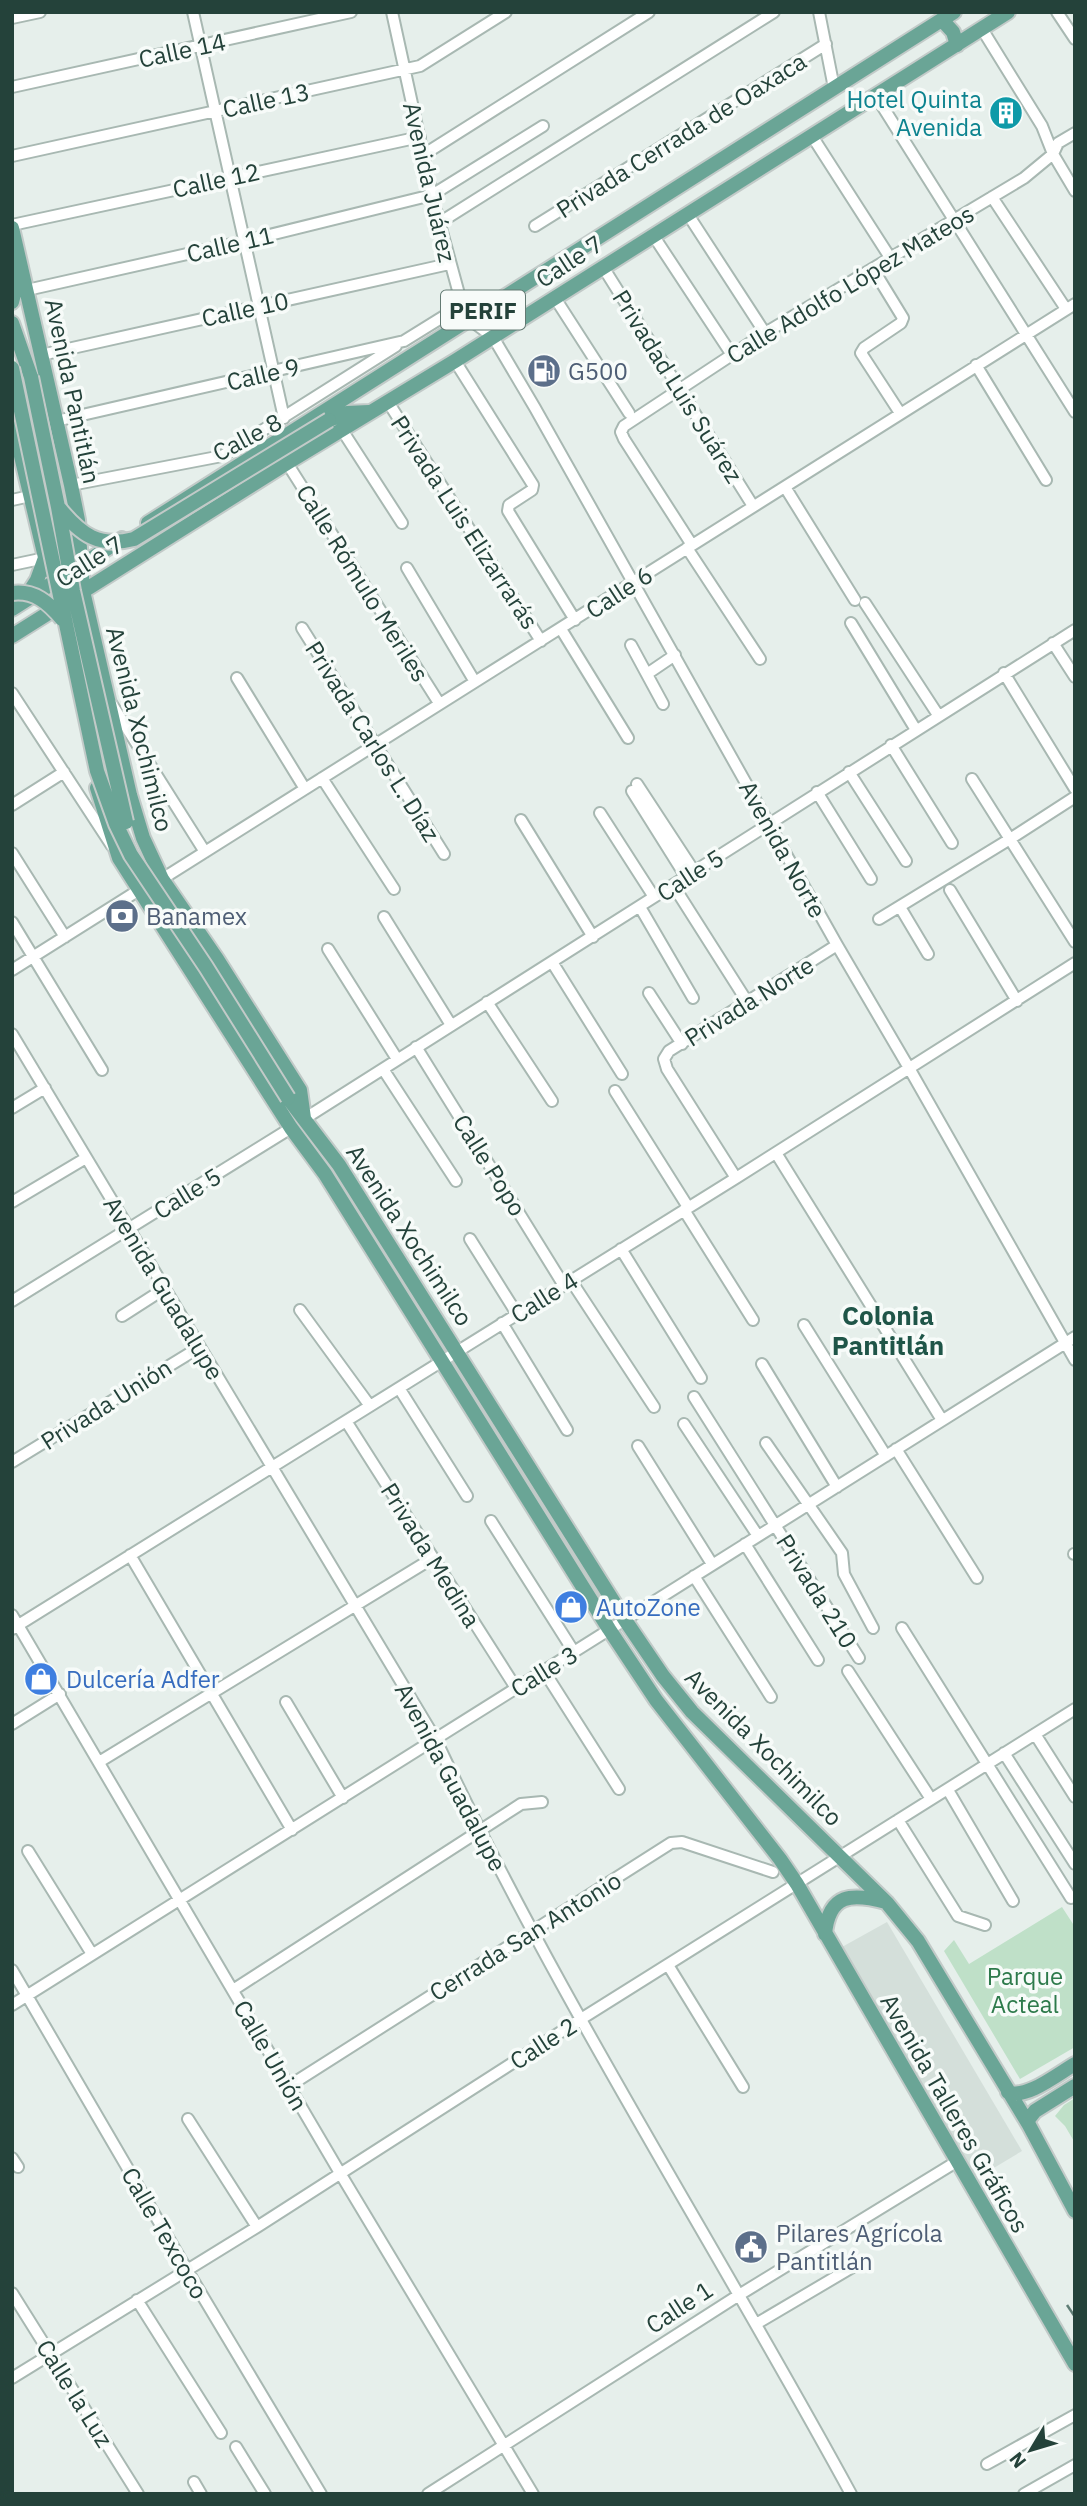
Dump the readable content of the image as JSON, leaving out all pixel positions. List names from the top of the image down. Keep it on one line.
{"streets":{"main road":["Calle 7","PERIF","Avenida Pantitlán","Avenida Xochimilco","Avenida Talleres Gráficos"],"street":["Calle 14","Calle 13","Privada Cerrada de Oaxaca","Calle 12","Avenida Juárez","Calle 11","Calle Adolfo López Mateos","Calle 10","Calle 9","Privadad Luis Suárez","Calle 8","Privada Luis Elizarrarás","Calle Rómulo Meriles","Calle 6","Privada Carlos L. Díaz","Avenida Norte","Calle 5","Privada Norte","Calle Popo","Avenida Guadalupe","Calle 4","Privada Unión","Privada Medina","Privada 210","Calle 3","Cerrada San Antonio","Calle 2","Calle Unión","Calle Texcoco","Calle 1","Calle la Luz"]},"crossings":[["Calle 13","Avenida Juárez"],["Calle 12","Avenida Juárez"],["Calle 12","Avenida Pantitlán"],["Avenida Juárez","Calle 11"],["Avenida Juárez","Calle 7"],["Avenida Juárez","Calle 10"],["Avenida Juárez","Calle 9"],["Avenida Juárez","Avenida Norte"],["Calle 11","Avenida Pantitlán"],["Calle 7","Privadad Luis Suárez"],["Calle 7","Avenida Pantitlán"],["Calle 7","Privada Luis Elizarrarás"],["Calle 7","Calle Rómulo Meriles"],["Calle 7","Avenida Xochimilco"],["Calle 7","Avenida Norte"],["Calle Adolfo López Mateos","Privadad Luis Suárez"],["Calle Adolfo López Mateos","Calle 6"],["Calle 10","Avenida Pantitlán"],["Calle 9","Avenida Pantitlán"],["Calle 9","Calle 8"],["Privadad Luis Suárez","Calle 6"],["Avenida Pantitlán","Calle 8"],["Avenida Pantitlán","Avenida Xochimilco"],["Privada Luis Elizarrarás","Calle 6"],["Calle Rómulo Meriles","Calle 6"],["Calle 6","Avenida Xochimilco"],["Calle 6","Privada Carlos L. Díaz"],["Calle 6","Avenida Norte"],["Avenida Xochimilco","Calle 5"],["Avenida Xochimilco","Calle 4"],["Avenida Xochimilco","Calle 3"],["Avenida Xochimilco","Calle 2"],["Avenida Xochimilco","Avenida Talleres Gráficos"],["Avenida Norte","Calle 5"],["Avenida Norte","Privada Norte"],["Avenida Norte","Calle 4"],["Avenida Norte","Calle 3"],["Calle 5","Calle Popo"],["Calle 5","Avenida Guadalupe"],["Privada Norte","Calle 4"],["Calle Popo","Calle 4"],["Avenida Guadalupe","Calle 4"],["Avenida Guadalupe","Privada Unión"],["Avenida Guadalupe","Calle 3"],["Avenida Guadalupe","Cerrada San Antonio"],["Avenida Guadalupe","Calle 2"],["Avenida Guadalupe","Calle 1"],["Calle 4","Privada Medina"],["Calle 4","Calle Unión"],["Privada Medina","Calle 3"],["Privada 210","Calle 3"],["Calle 3","Calle Unión"],["Calle 3","Calle Texcoco"],["Cerrada San Antonio","Calle Unión"],["Calle 2","Calle Unión"],["Calle 2","Avenida Talleres Gráficos"],["Calle 2","Calle Texcoco"],["Calle 2","Calle la Luz"],["Calle Unión","Calle 1"],["Avenida Talleres Gráficos","Calle 1"]],"districts":["Colonia Pantitlán"],"parks":["Parque Acteal"],"places":{"building":["Hotel Quinta Avenida"],"fuel station":["G500"],"bank":["Banamex"],"shop":["AutoZone","Dulcería Adfer"],"public building":["Pilares Agrícola Pantitlán"]},"north":"bottom left"}
